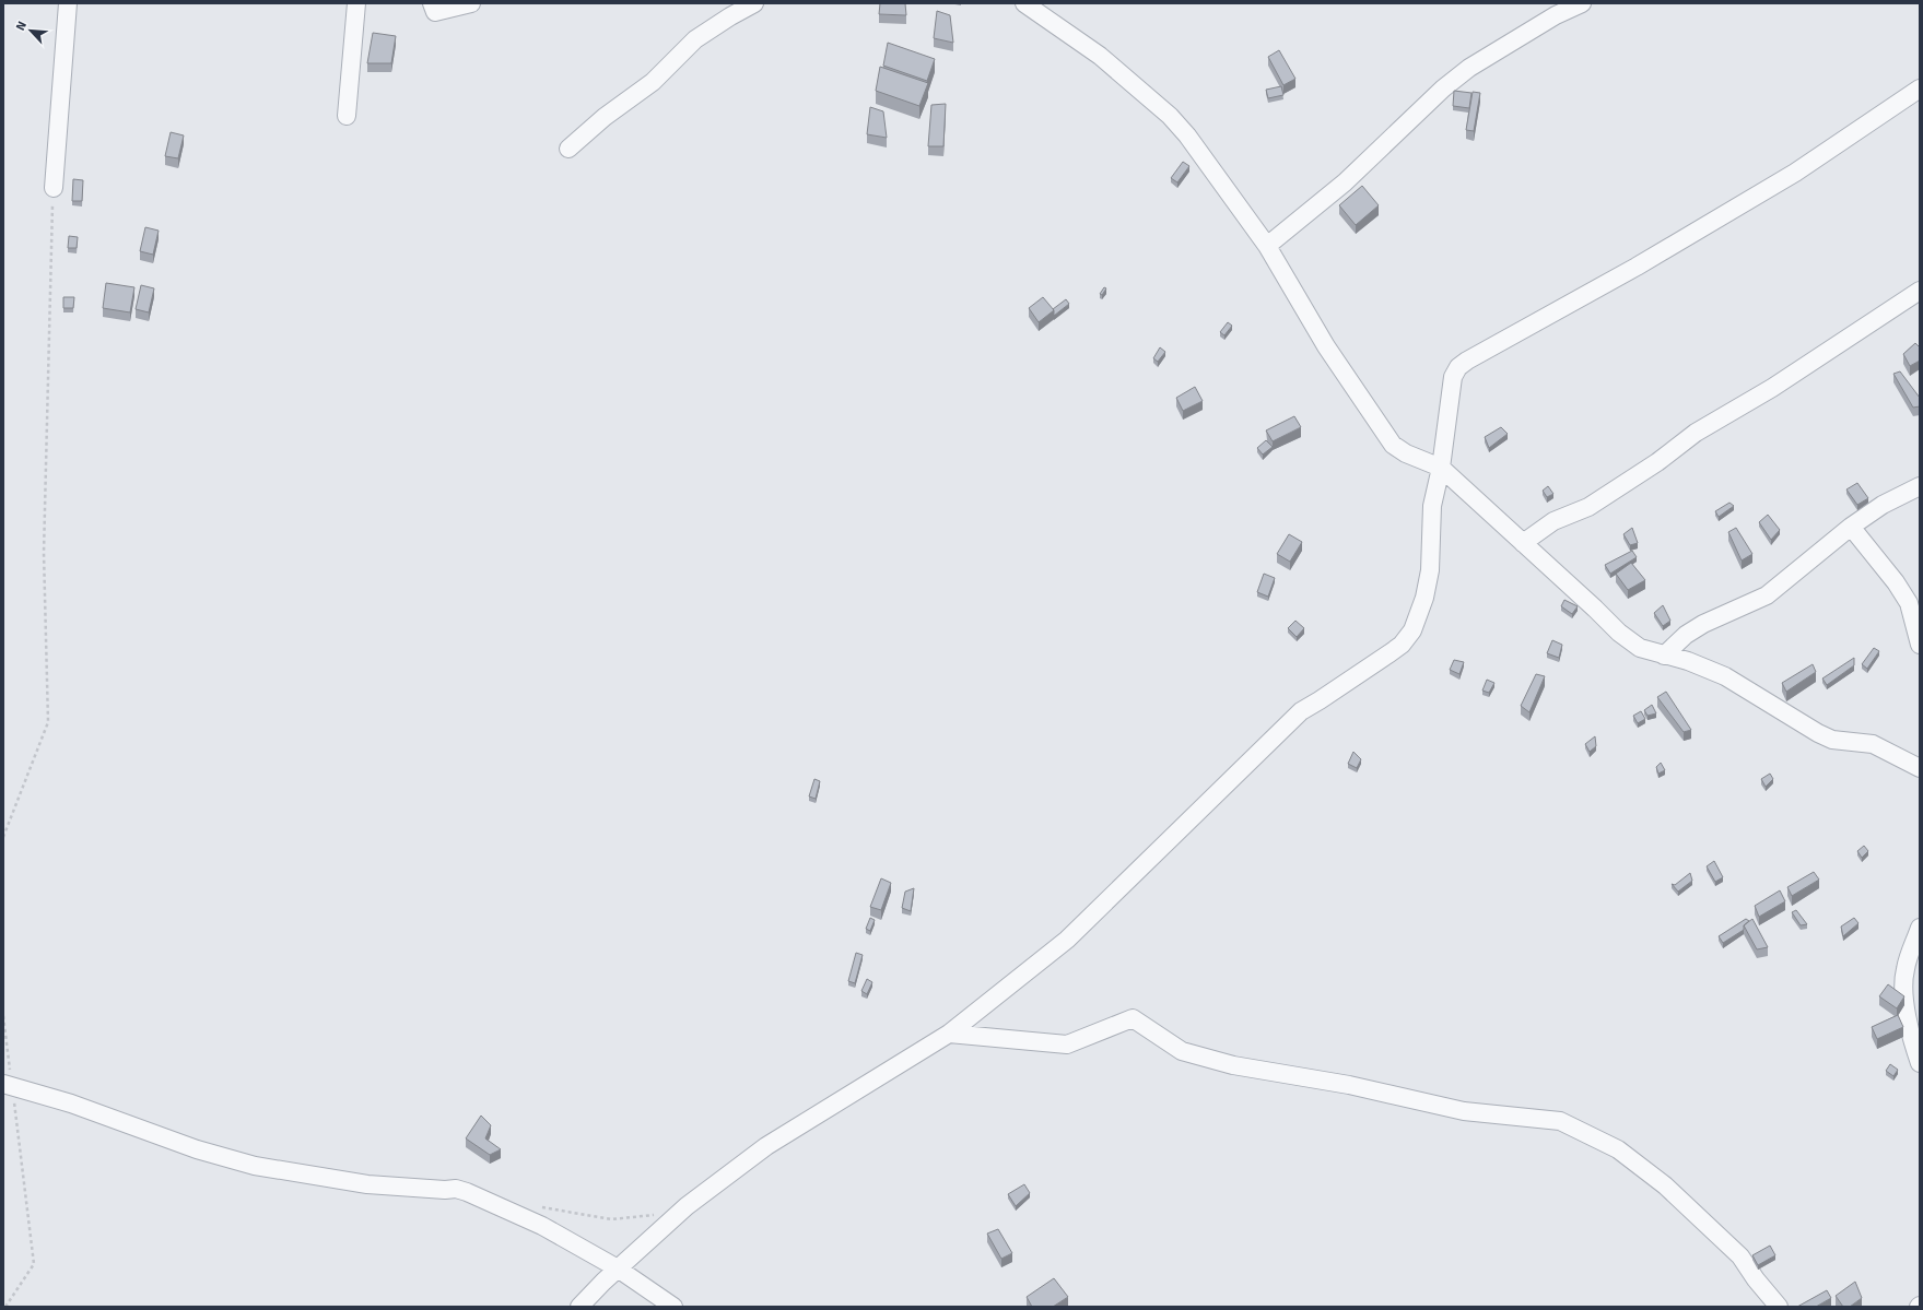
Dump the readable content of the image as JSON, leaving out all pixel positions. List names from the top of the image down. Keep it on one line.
{"north":"top left"}
